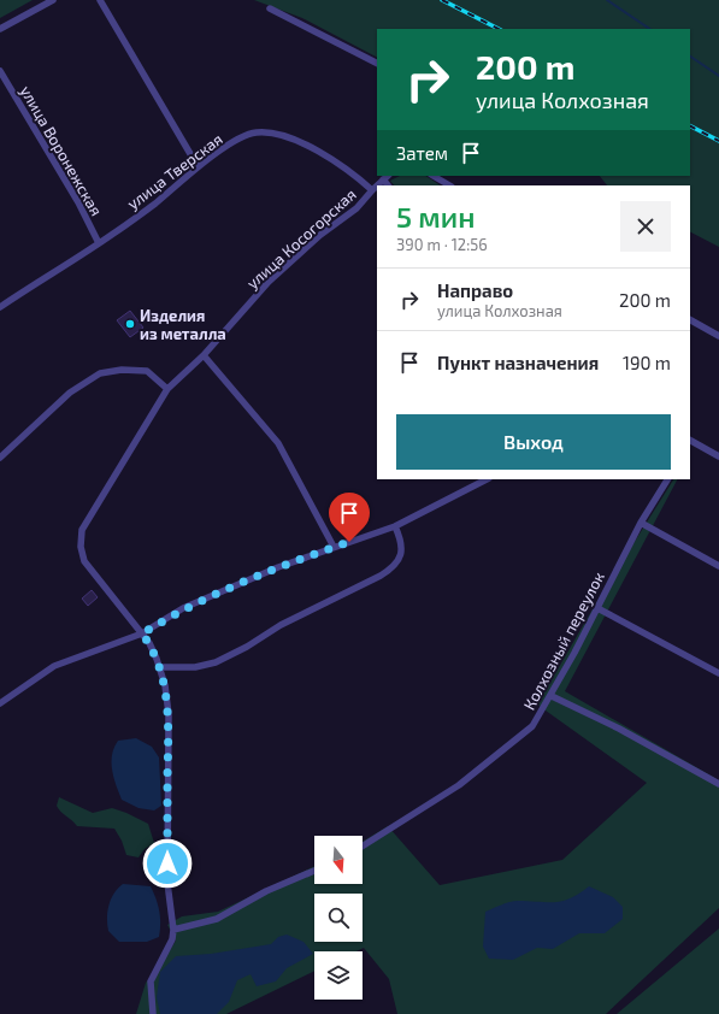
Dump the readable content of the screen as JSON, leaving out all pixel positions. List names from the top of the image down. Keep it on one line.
{"streets":{"street":["улица Воронежская","улица Тверская","улица Косогорская","Колхозный переулок"]},"crossings":[["улица Воронежская","улица Тверская"],["улица Тверская","улица Косогорская"]],"places":["Изделия из металла"],"north":"bottom","page":{"turn":["200 m","улица Колхозная"],"then":"Затем","heading":["5 мин","390 m · 12:56"],"list":[{"name":"Направо","note":"улица Колхозная","value":"200 m"},{"name":"Пункт назначения","value":"190 m"}],"buttons":"Выход"}}
